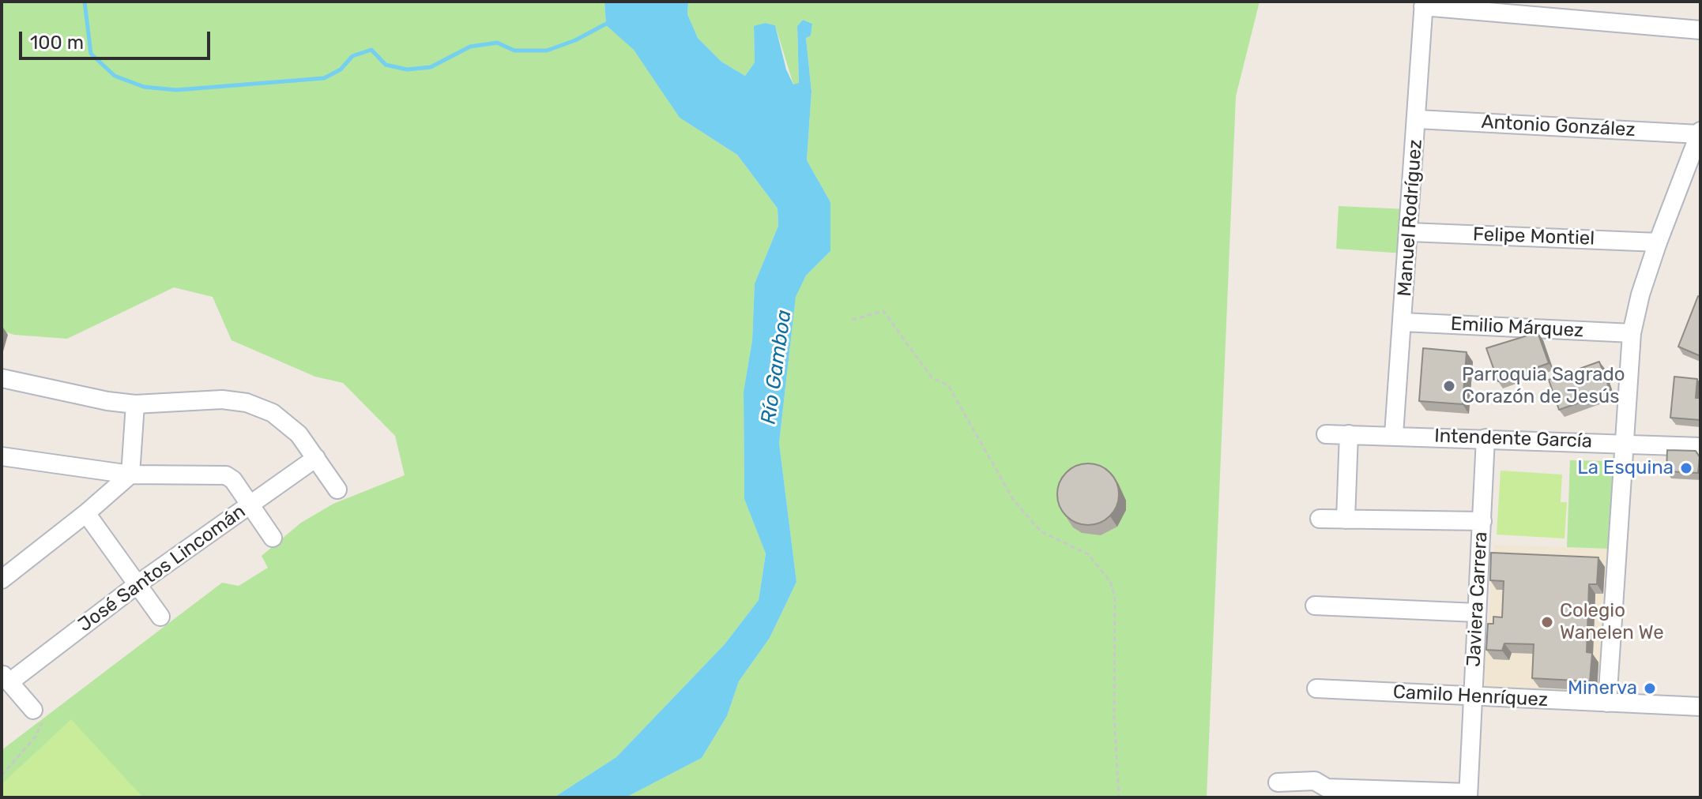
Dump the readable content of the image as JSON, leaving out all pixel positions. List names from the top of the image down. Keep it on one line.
{"streets":{"street":["Antonio González","Manuel Rodríguez","Felipe Montiel","Emilio Márquez","Intendente García","José Santos Lincomán","Javiera Carrera","Camilo Henríquez"]},"crossings":[["Antonio González","Manuel Rodríguez"],["Manuel Rodríguez","Felipe Montiel"],["Manuel Rodríguez","Emilio Márquez"],["Manuel Rodríguez","Intendente García"],["Intendente García","Javiera Carrera"],["Javiera Carrera","Camilo Henríquez"]],"water":["Río Gamboa"],"places":["Parroquia Sagrado Corazón de Jesús","La Esquina","Colegio Wanelen We","Minerva"],"scale_bar":"100 m"}
